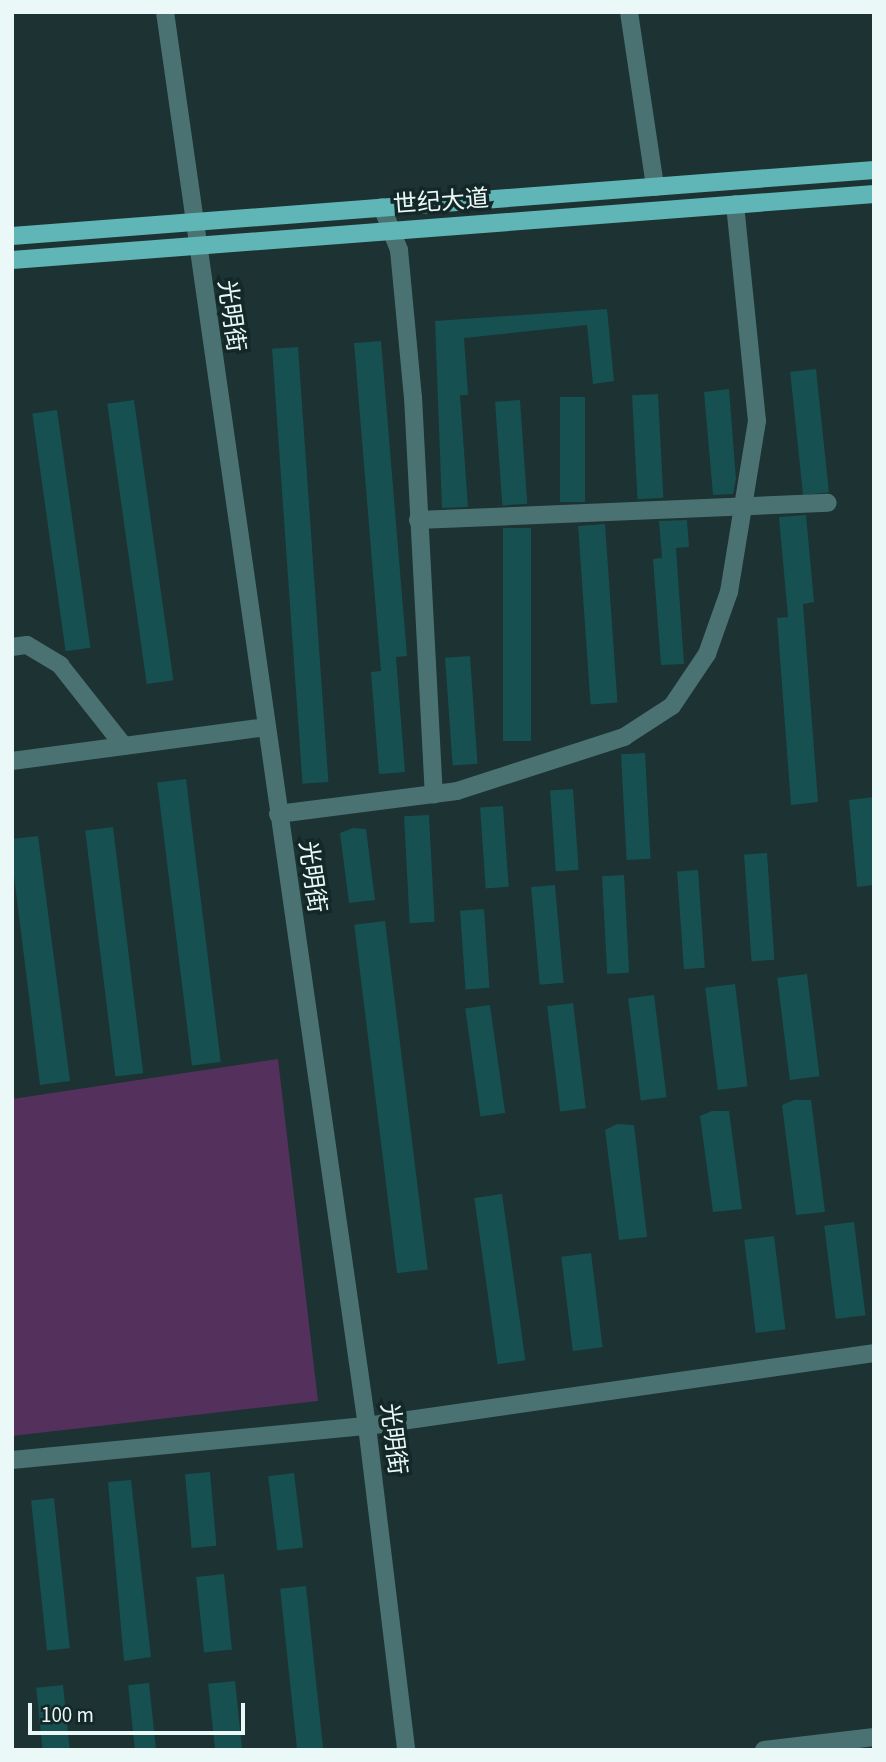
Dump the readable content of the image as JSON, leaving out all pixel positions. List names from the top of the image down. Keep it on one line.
{"streets":{"main road":["世纪大道"],"street":["光明街"]},"crossings":[["世纪大道","光明街"]],"scale_bar":"100 m"}
